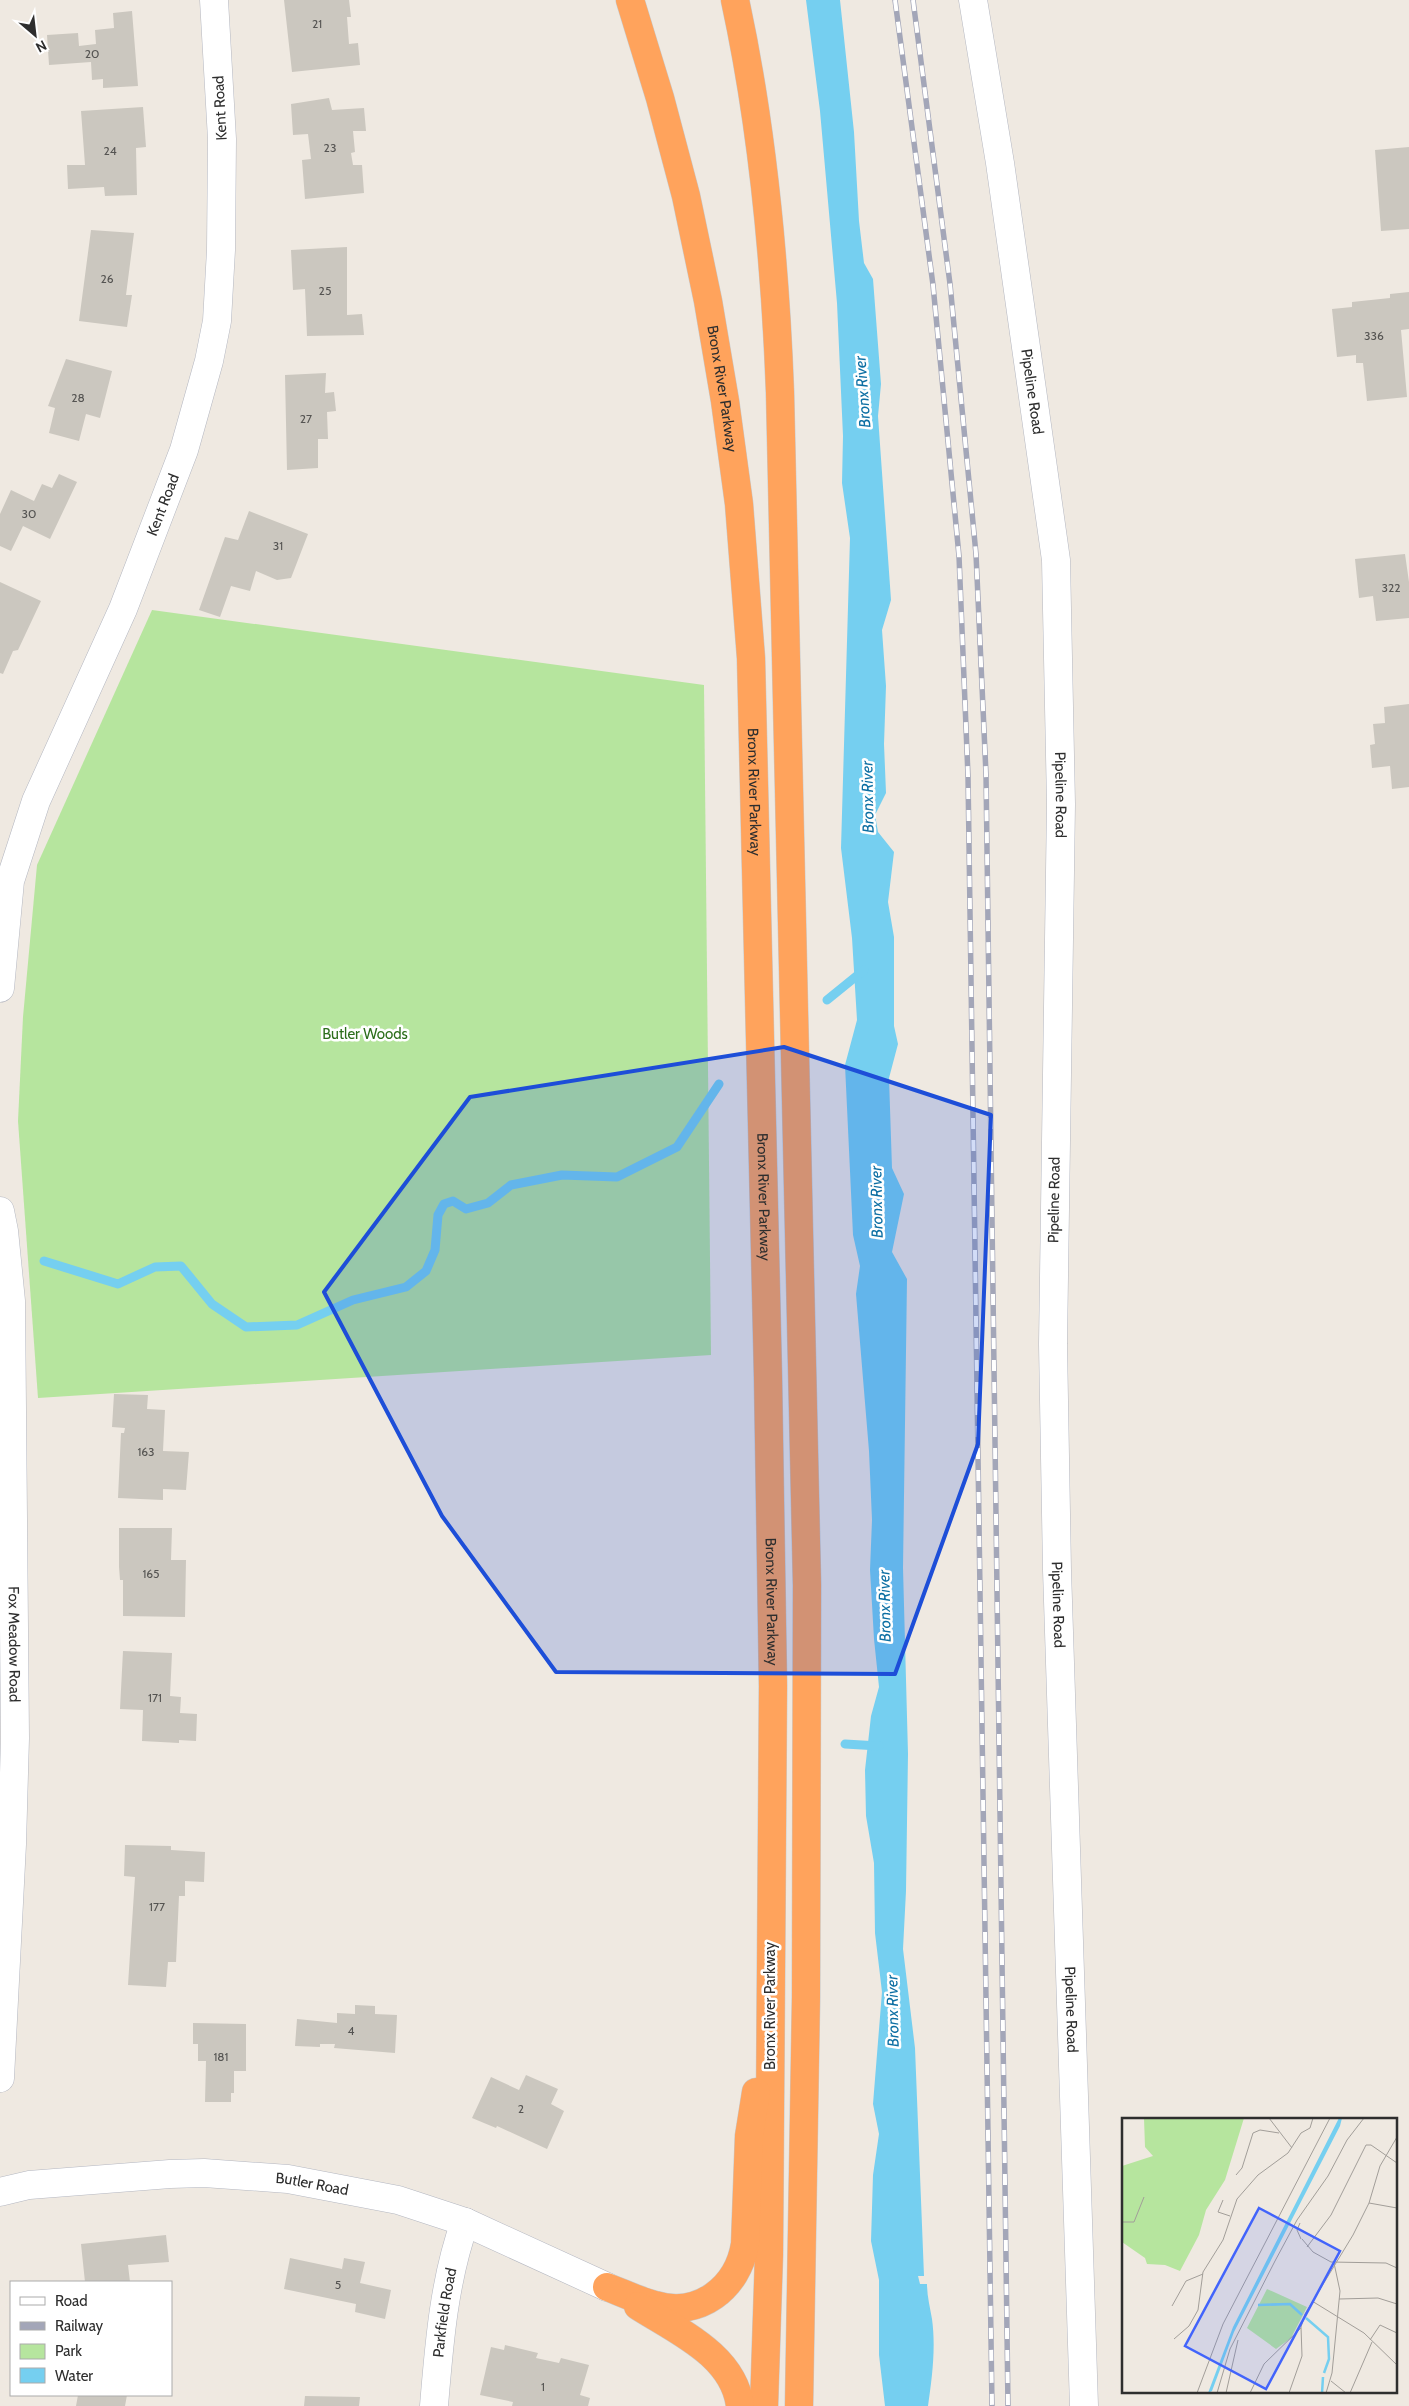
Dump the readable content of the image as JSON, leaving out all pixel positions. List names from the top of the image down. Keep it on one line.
{"streets":{"highway":["Bronx River Parkway"],"street":["Kent Road","Pipeline Road","Fox Meadow Road","Butler Road","Parkfield Road"]},"crossings":[["Butler Road","Parkfield Road"]],"water":["Bronx River"],"parks":["Butler Woods"],"house_numbers":["21","20","23","24","26","25","336","28","27","30","31","322","163","165","171","177","4","181","2","5","1"],"legend":["Road","Railway","Park","Water"],"north":"bottom right"}
